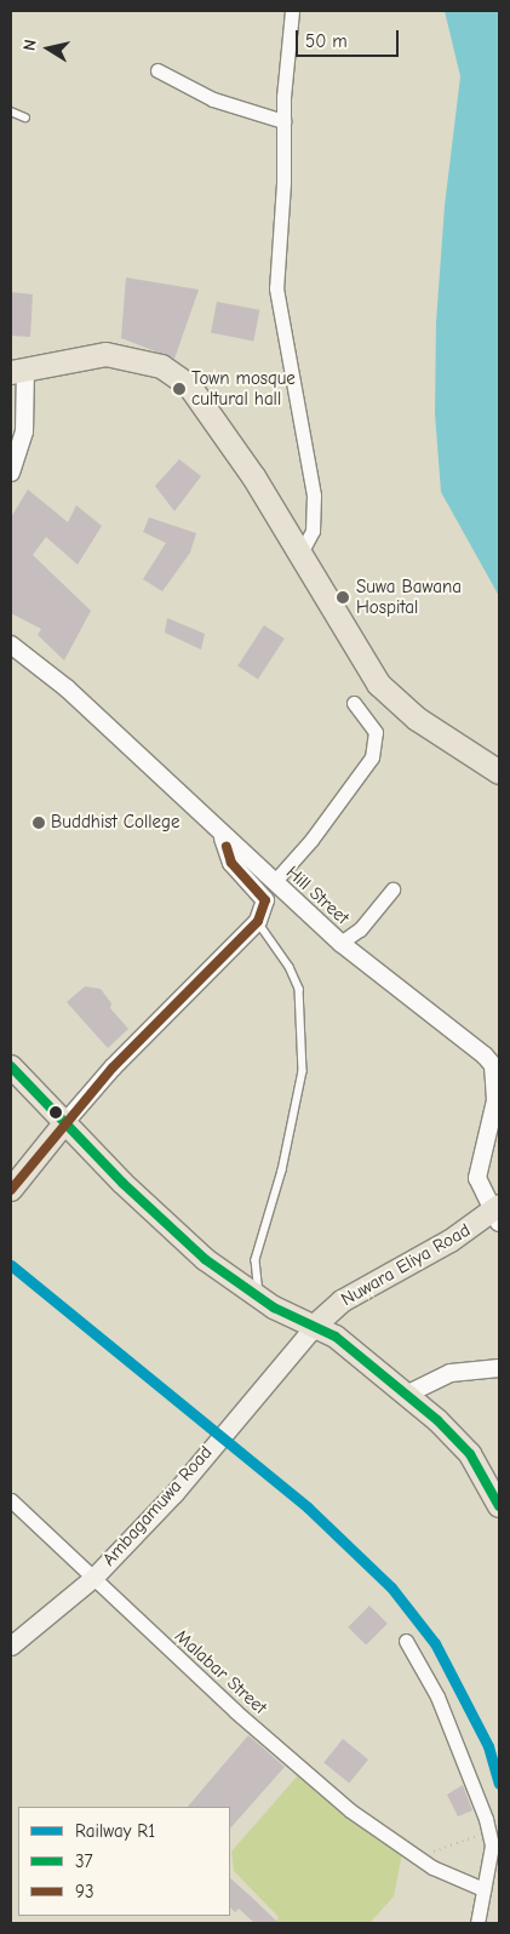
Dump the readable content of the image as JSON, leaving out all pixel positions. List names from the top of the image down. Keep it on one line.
{"streets":{"main road":["Nuwara Eliya Road","Ambagamuwa Road"],"street":["Hill Street","Malabar Street"]},"crossings":[["Hill Street","Nuwara Eliya Road"],["Nuwara Eliya Road","Ambagamuwa Road"],["Ambagamuwa Road","Malabar Street"]],"places":["Town mosque cultural hall","Suwa Bawana Hospital","Buddhist College"],"lines":["transit line 93","transit line 37","rail line R1"],"legend":["Railway R1","37","93"],"scale_bar":"50 m","north":"left"}
